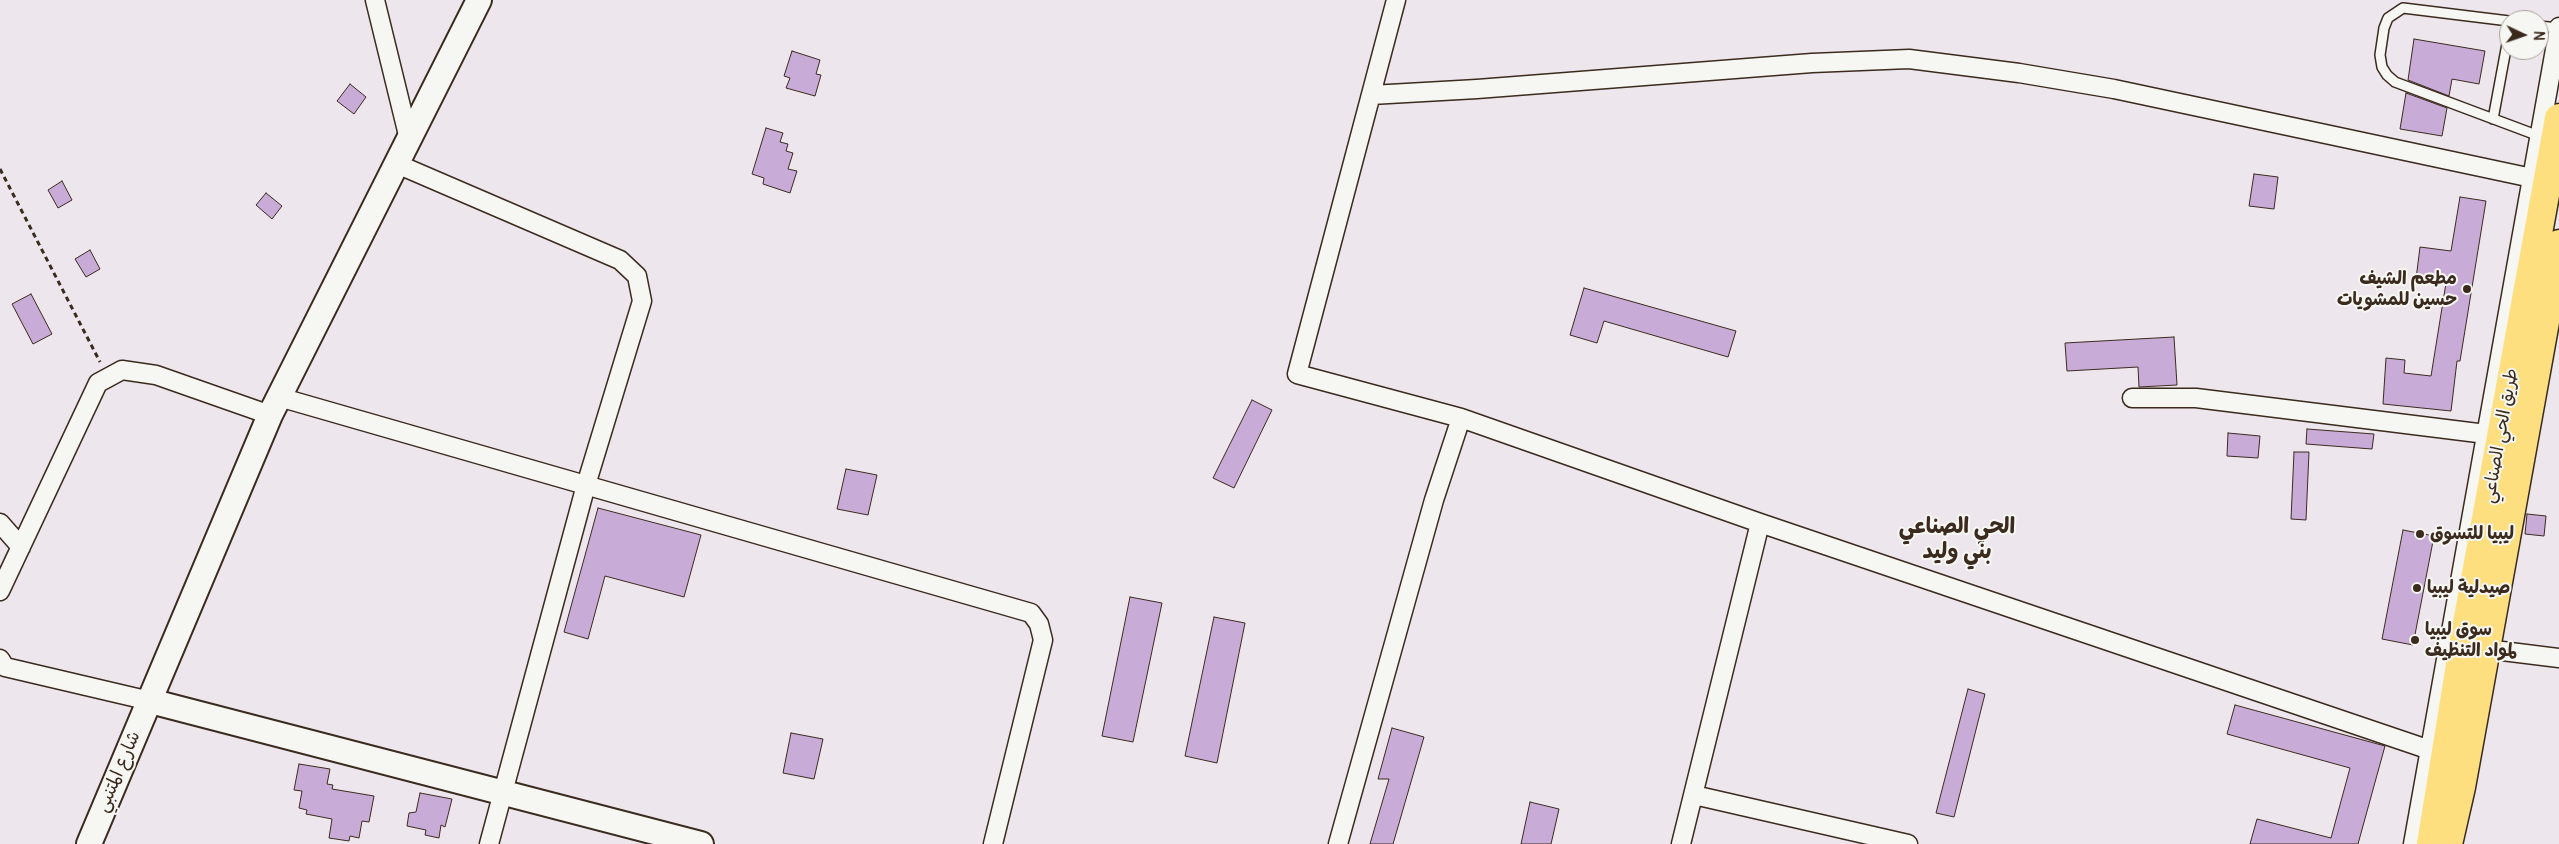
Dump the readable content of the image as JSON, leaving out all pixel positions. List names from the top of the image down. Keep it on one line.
{"streets":{"highway":["طريق الحي الصناعي"],"street":["شارع المتنبي"]},"districts":["الحي الصناعي بني وليد"],"places":["مطعم الشيف حسين للمشويات","ليبيا للتسوق","صيدلية ليبيا","سوق ليبيا لمواد التنظيف"],"north":"right"}
